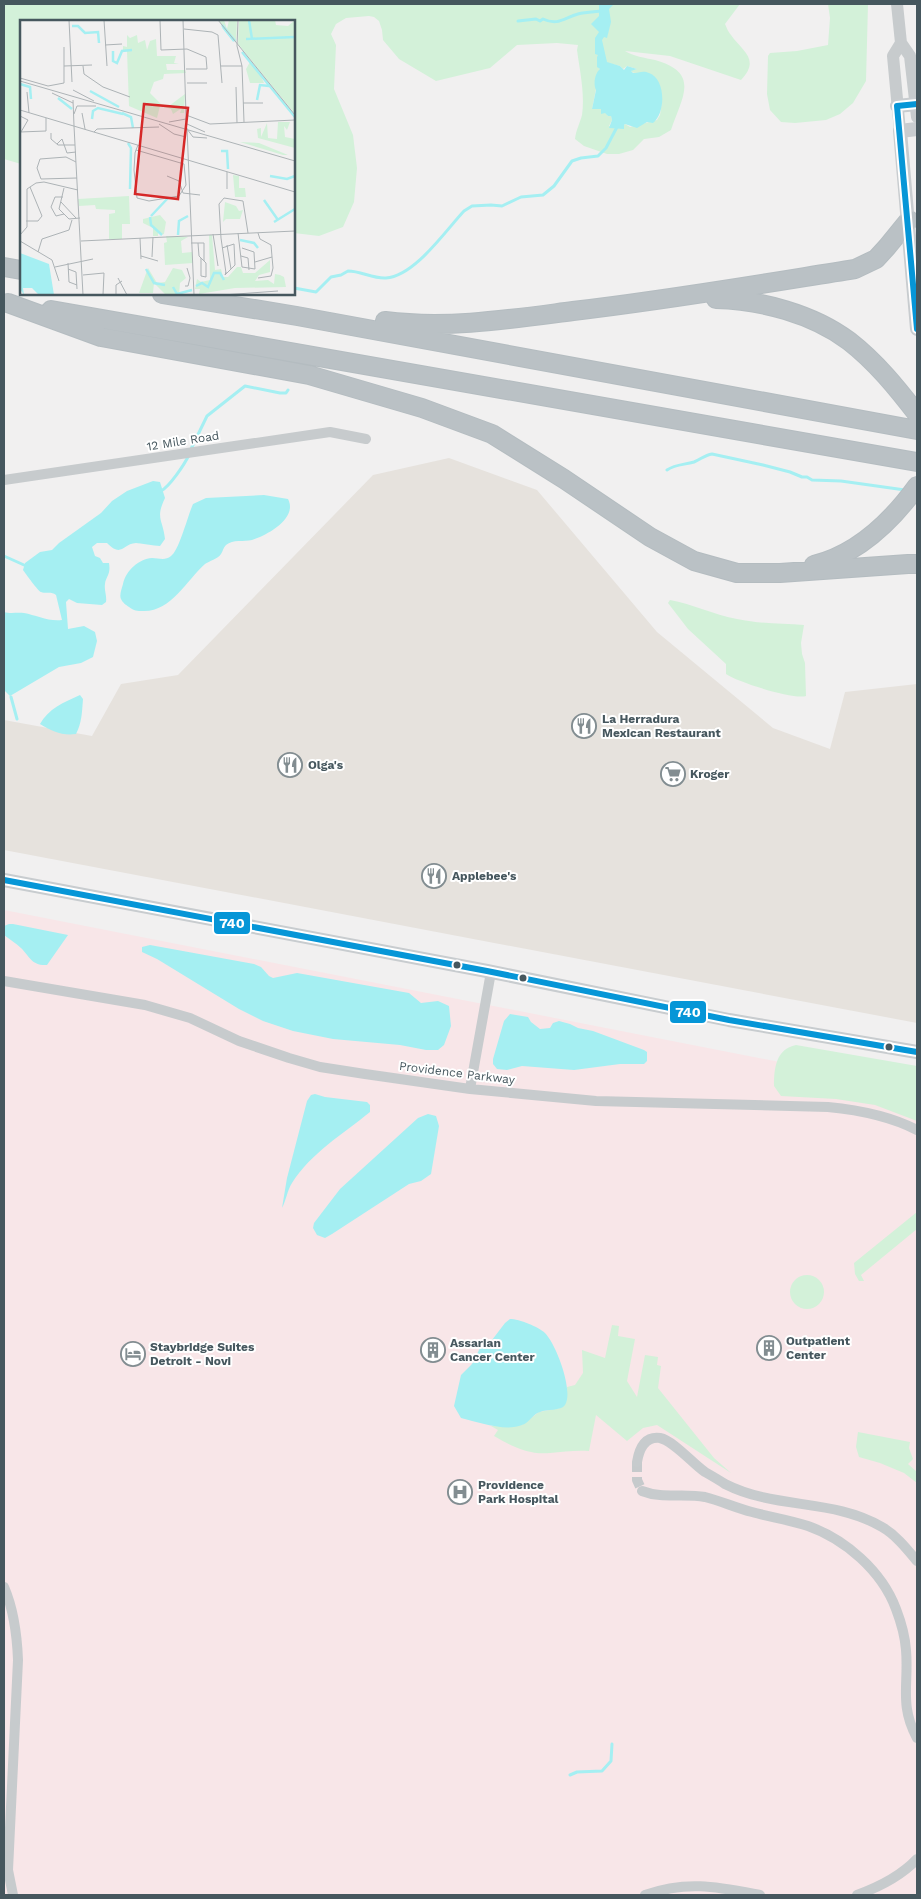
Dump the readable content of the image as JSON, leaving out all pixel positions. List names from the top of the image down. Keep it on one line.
{"streets":{"street":["12 Mile Road","Providence Parkway"]},"places":{"restaurant":["La Herradura Mexican Restaurant","Olga's","Applebee's"],"supermarket":["Kroger"],"building":["Outpatient Center","Assarian Cancer Center"],"hotel":["Staybridge Suites Detroit - Novi"],"hospital":["Providence Park Hospital"]},"lines":["transit line 740"]}
